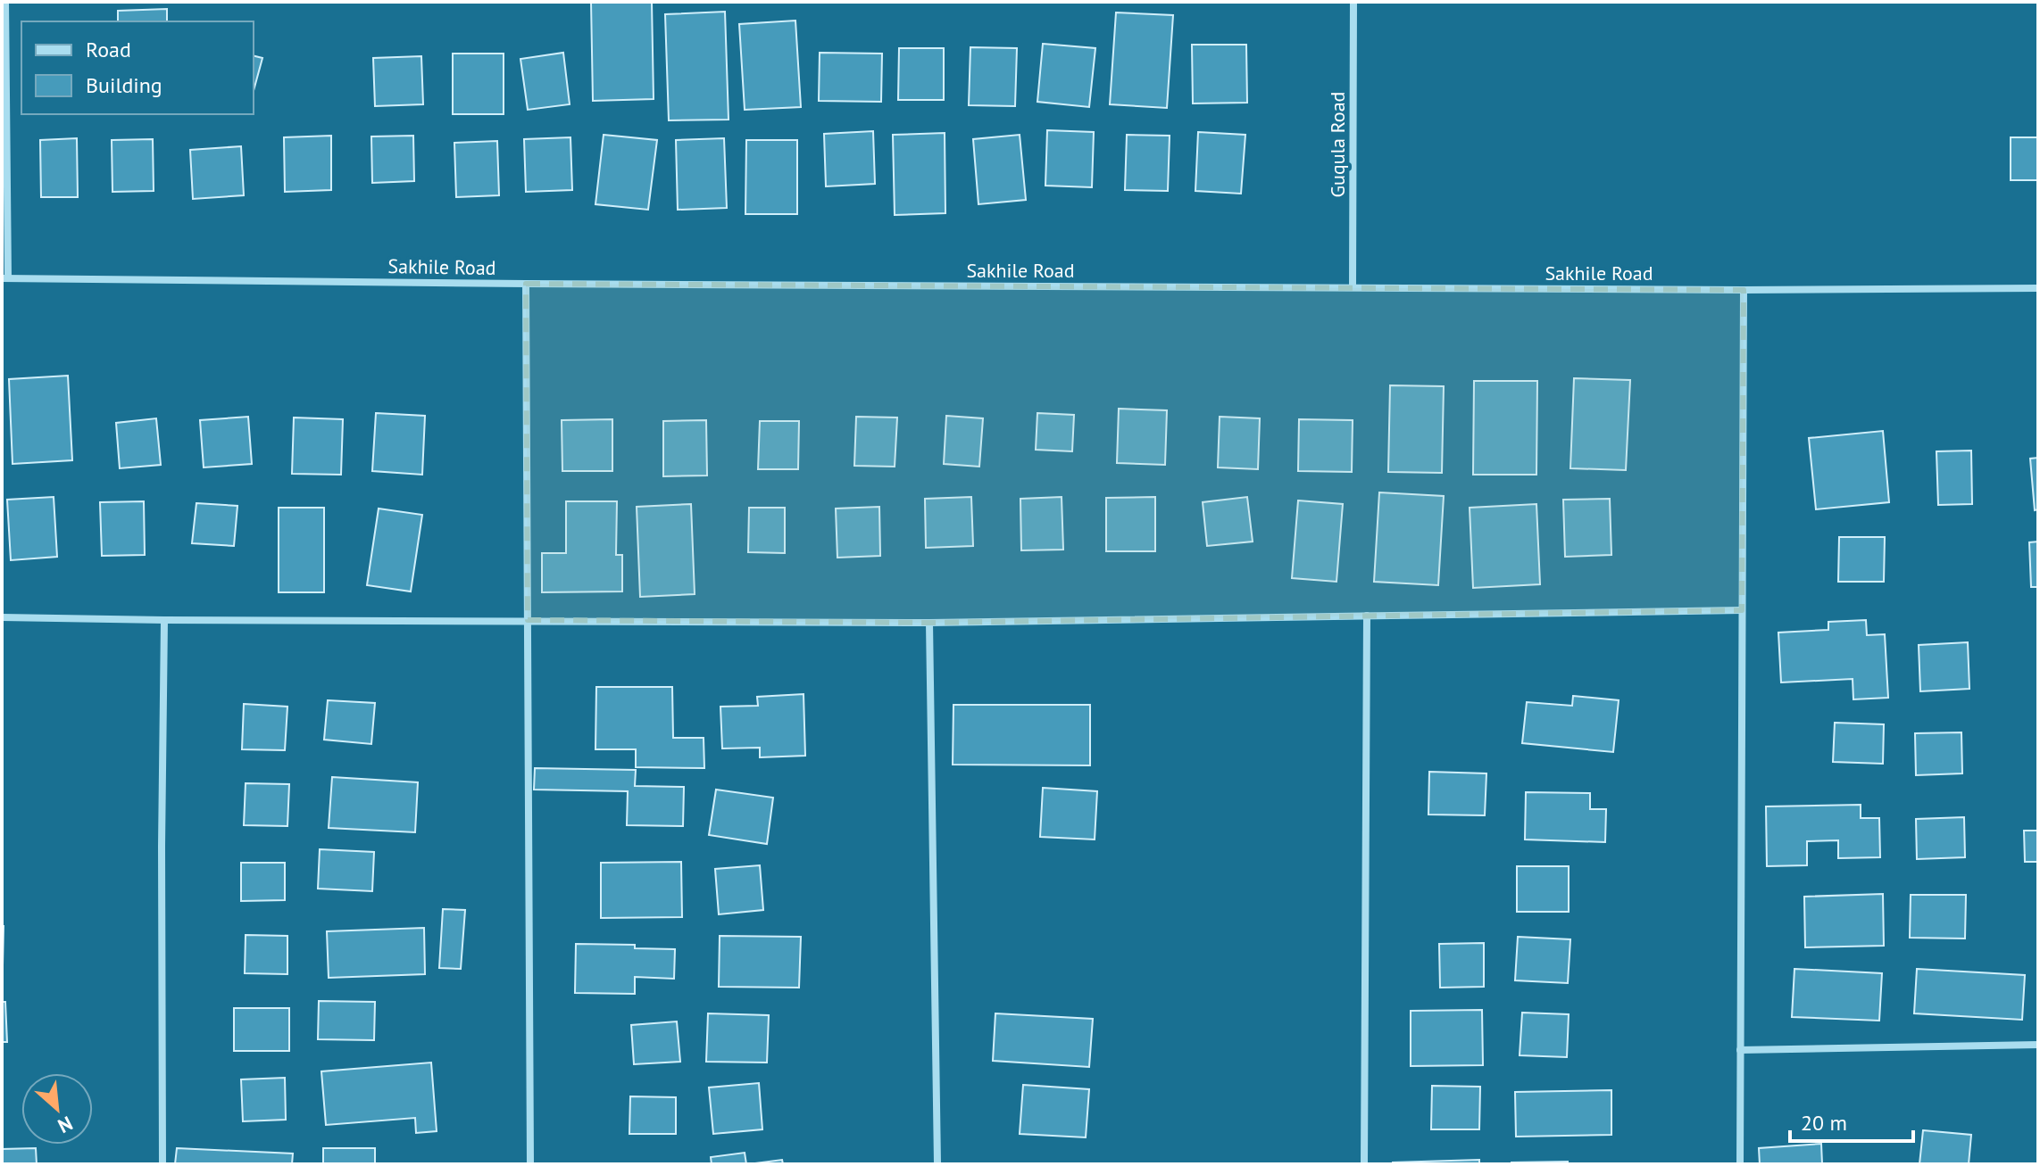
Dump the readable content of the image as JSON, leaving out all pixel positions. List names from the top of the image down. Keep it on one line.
{"streets":{"street":["Guqula Road","Sakhile Road"]},"crossings":[["Guqula Road","Sakhile Road"]],"legend":["Road","Building"],"scale_bar":"20 m","north":"bottom right"}
